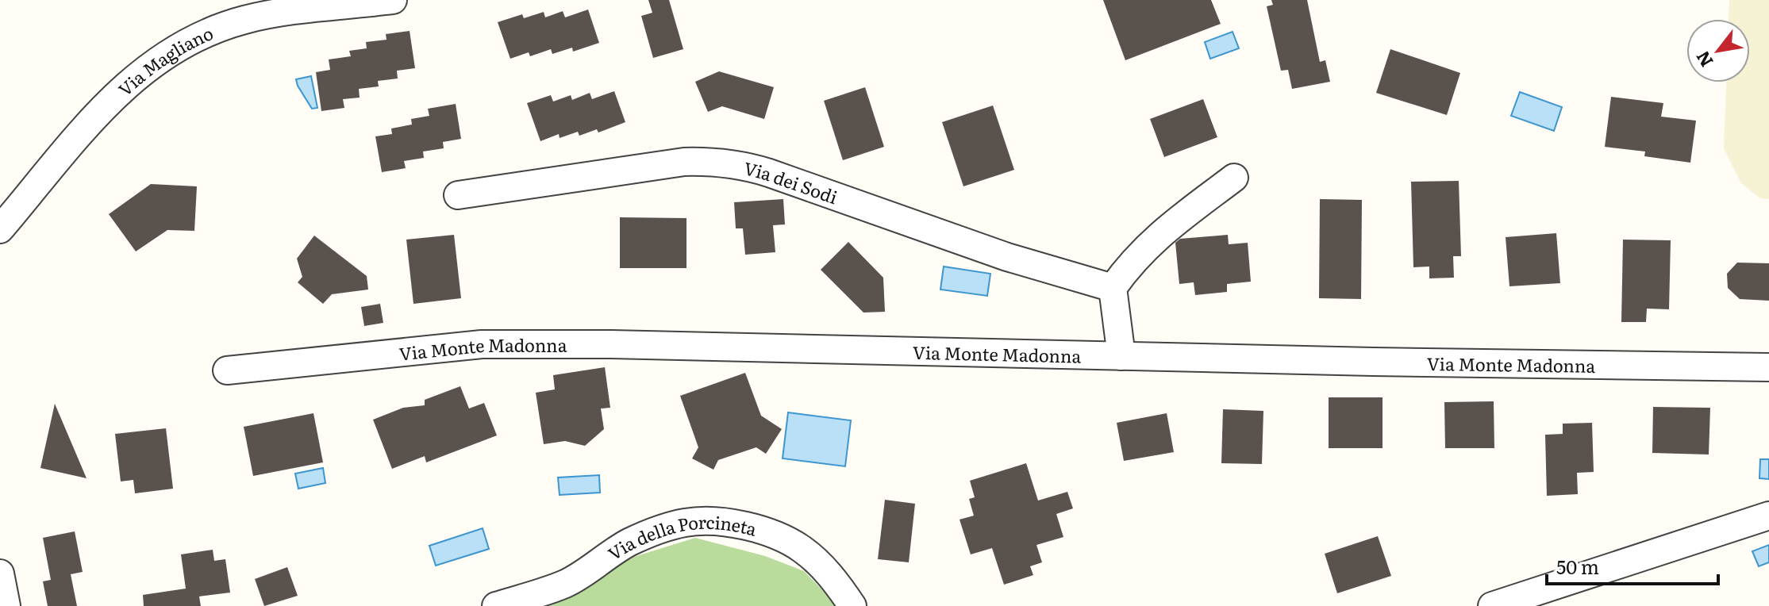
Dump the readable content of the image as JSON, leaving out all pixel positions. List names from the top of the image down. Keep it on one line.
{"streets":{"street":["Via Magliano","Via dei Sodi","Via Monte Madonna","Via della Porcineta"]},"scale_bar":"50 m","north":"bottom left"}
